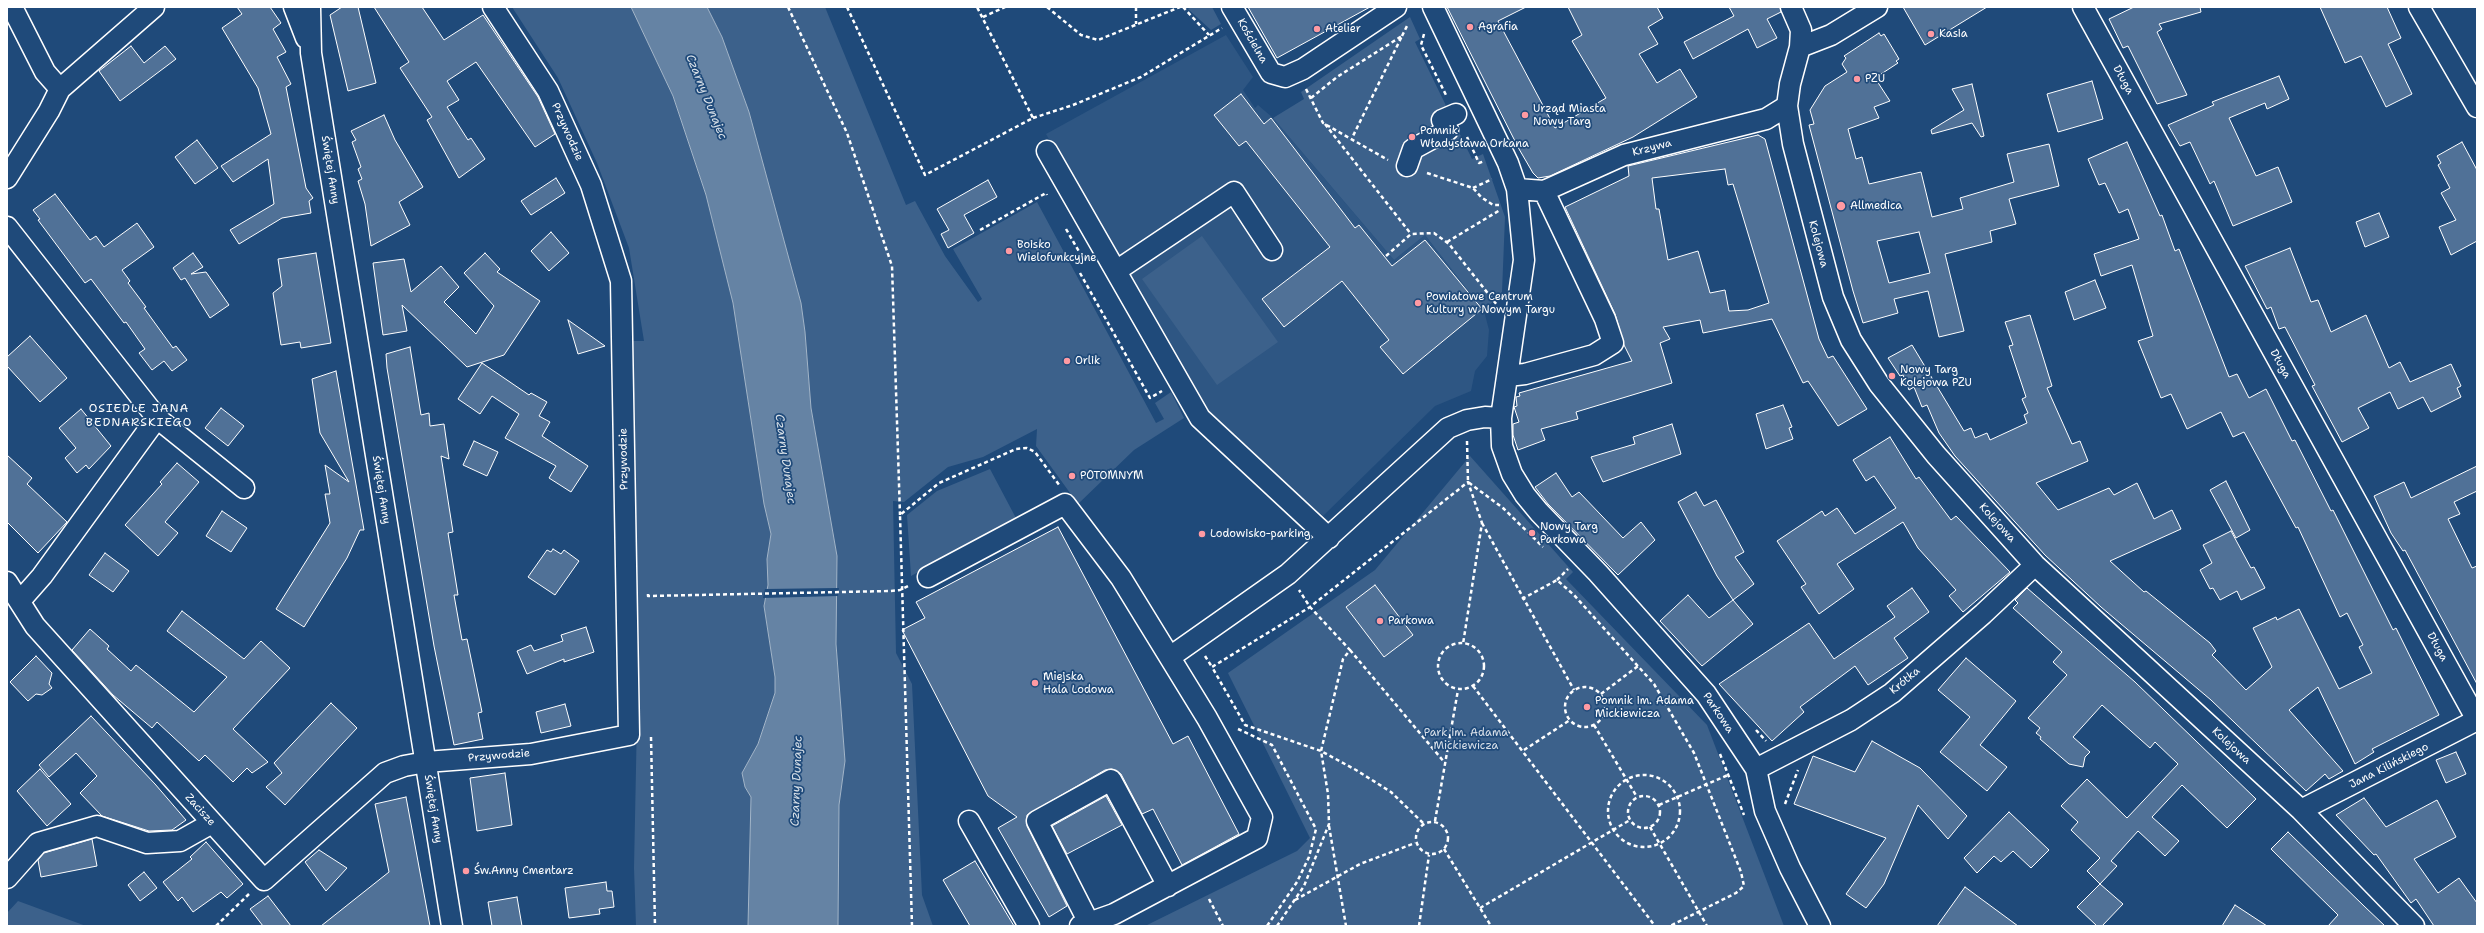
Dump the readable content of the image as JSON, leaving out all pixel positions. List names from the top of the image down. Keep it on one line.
{"streets":{"street":["Kościelna","Długa","Przywodzie","Krzywa","Świętej Anny","Kolejowa","Krótka","Parkowa","Jana Kilińskiego","Zacisze"]},"crossings":[["Długa","Jana Kilińskiego"],["Przywodzie","Świętej Anny"],["Krzywa","Kolejowa"],["Krzywa","Parkowa"],["Kolejowa","Krótka"],["Kolejowa","Jana Kilińskiego"],["Krótka","Parkowa"]],"districts":["OSIEDLE JANA BEDNARSKIEGO"],"water":["Czarny Dunajec"],"parks":["Park im. Adama Mickiewicza"],"places":["Agrafia","Atelier","Kasia","PZU","Urząd Miasta Nowy Targ","Pomnik Władysława Orkana","Allmedica","Boisko Wielofunkcyjne","Powiatowe Centrum Kultury w Nowym Targu","Orlik","Nowy Targ Kolejowa PZU","POTOMNYM","Nowy Targ Parkowa","Lodowisko-parking","Parkowa","Miejska Hala Lodowa","Pomnik im. Adama Mickiewicza","Św.Anny Cmentarz"]}
